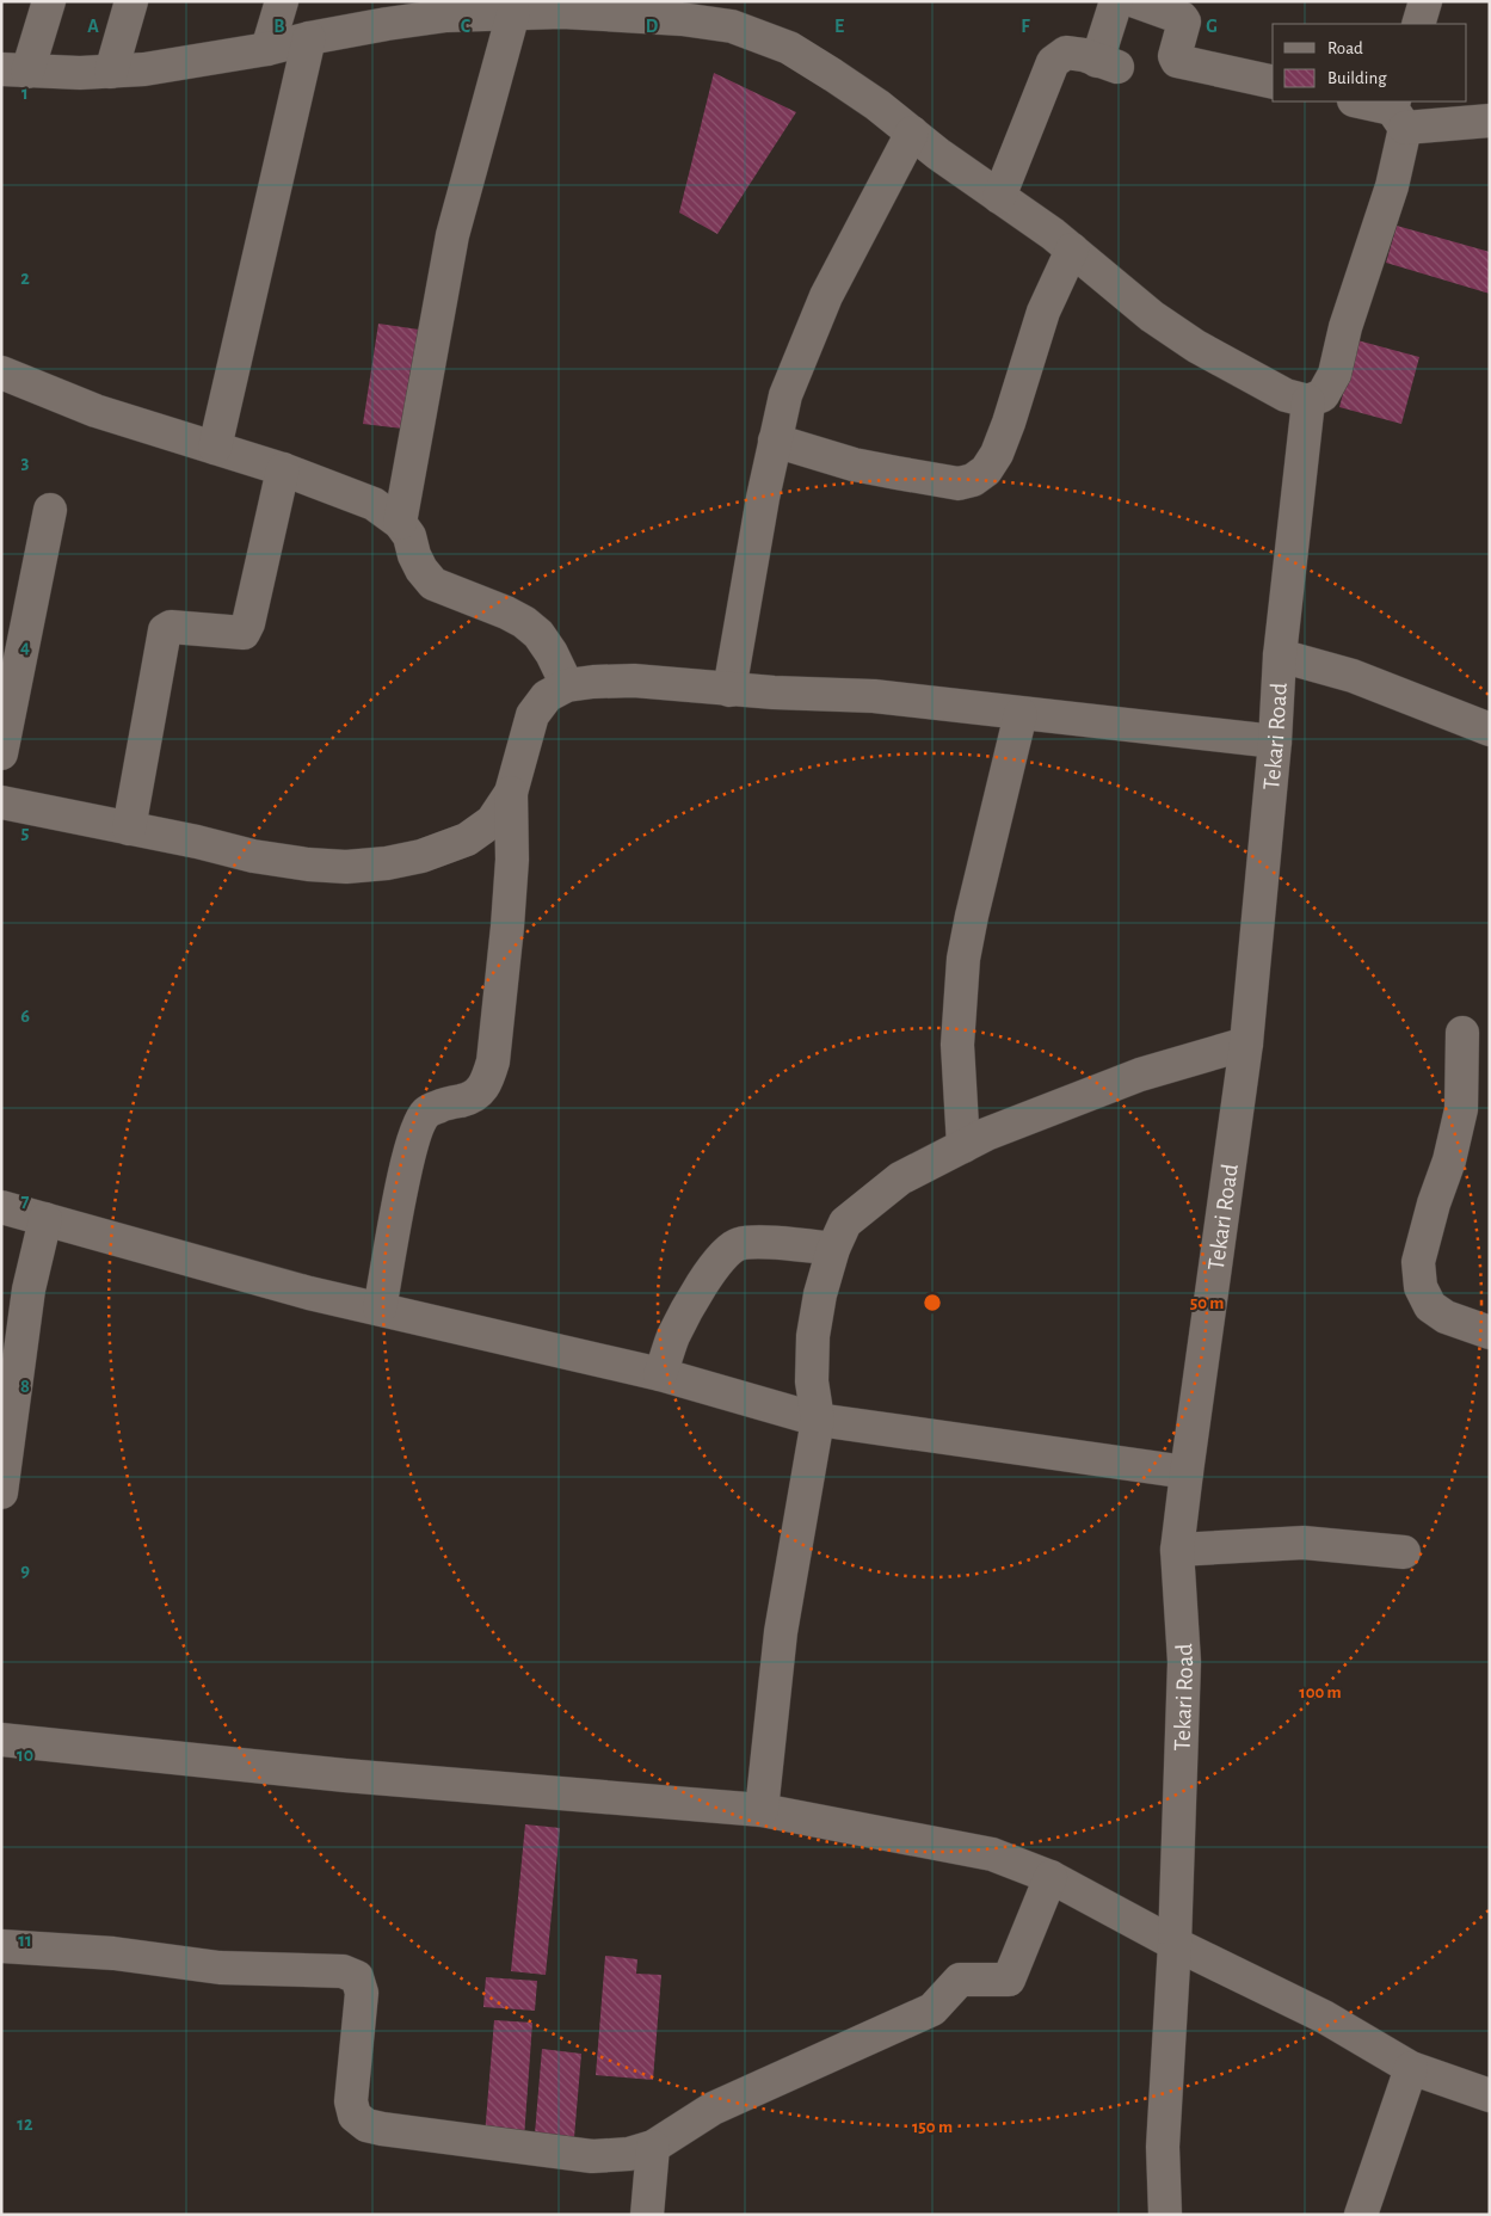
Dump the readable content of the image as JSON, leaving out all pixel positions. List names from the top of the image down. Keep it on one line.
{"streets":{"street":["Tekari Road"]},"legend":["Road","Building"],"grid":{"columns":["A","B","C","D","E","F","G"],"rows":["1","2","3","4","5","6","7","8","9","10","11","12"]},"rings":["50 m","100 m","150 m"]}
